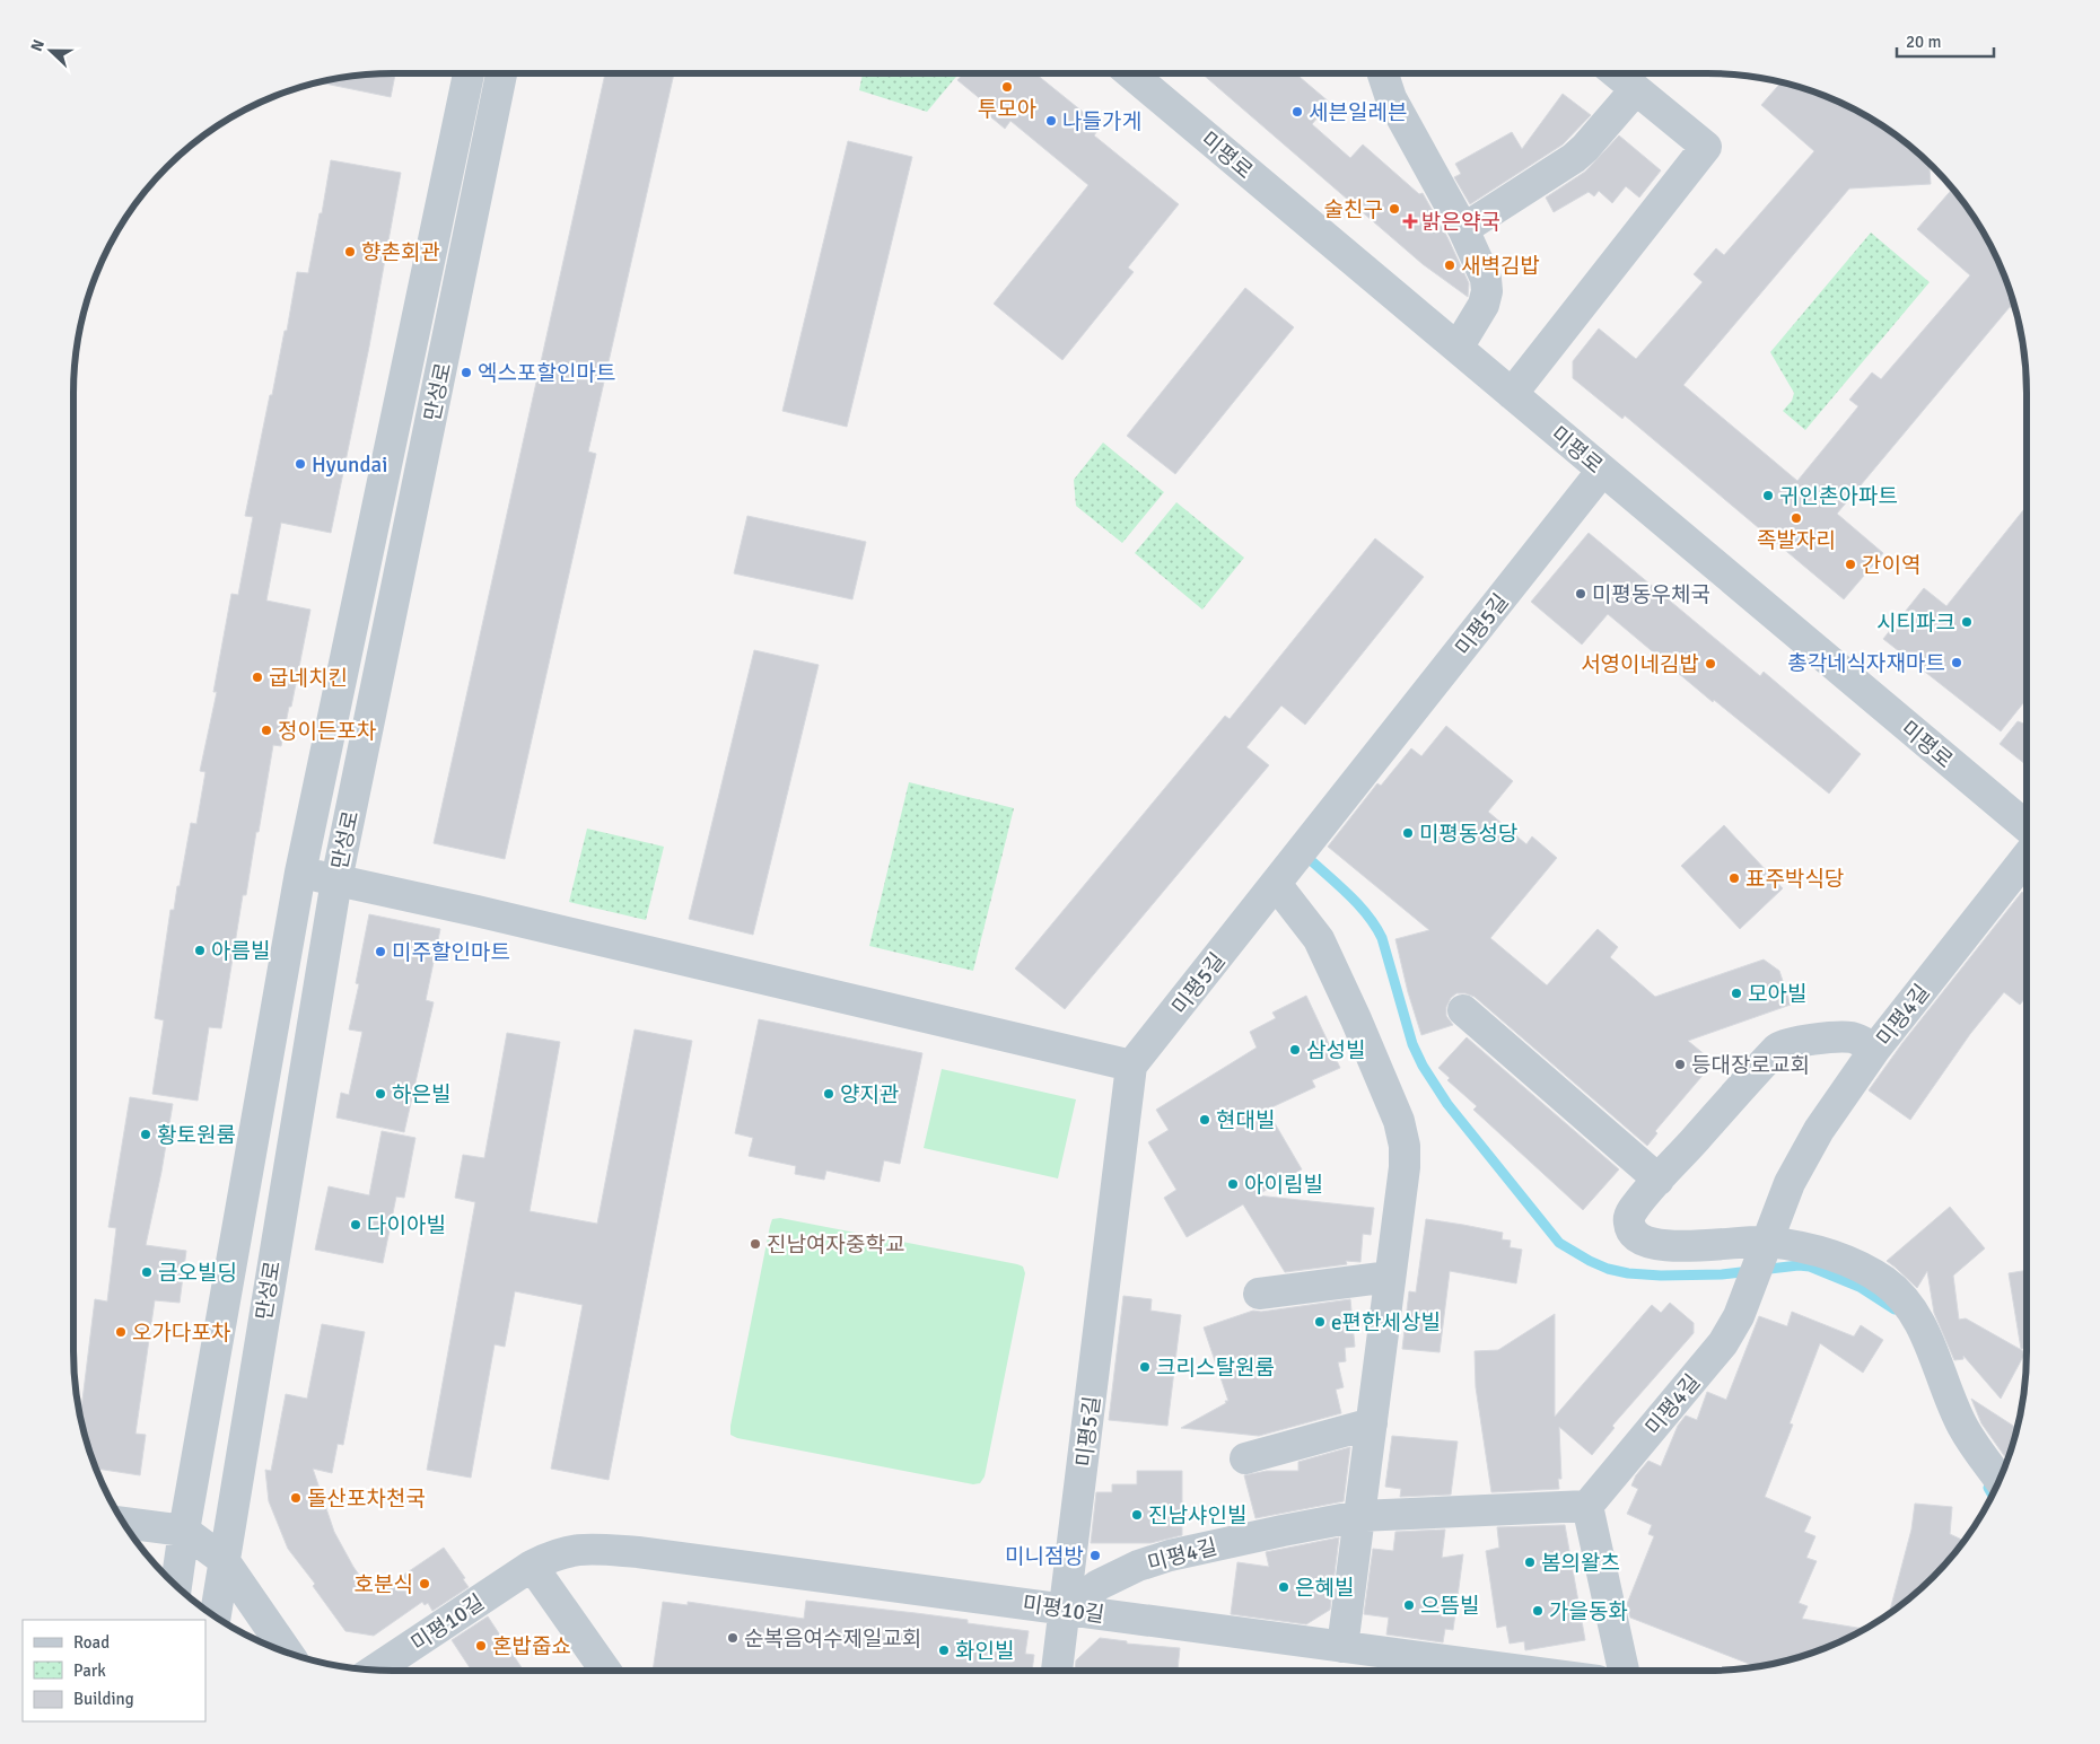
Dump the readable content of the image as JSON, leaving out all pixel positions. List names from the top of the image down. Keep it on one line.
{"streets":{"street":["미평로","만성로","미평5길","미평4길","미평10길"]},"crossings":[["미평로","미평5길"],["미평5길","미평4길"],["미평5길","미평10길"],["미평4길","미평10길"]],"places":{"other":["투모아","세븐일레븐","나들가게","술친구","향촌회관","새벽김밥","엑스포할인마트","Hyundai","귀인촌아파트","족발자리","간이역","미평동우체국","시티파크","총각네식자재마트","서영이네김밥","굽네치킨","정이든포차","미평동성당","표주박식당","아름빌","미주할인마트","모아빌","삼성빌","등대장로교회","하은빌","양지관","현대빌","황토원룸","아이림빌","다이아빌","진남여자중학교","금오빌딩","e편한세상빌","오가다포차","크리스탈원룸","돌산포차천국","진남샤인빌","미니점방","봄의왈츠","호분식","은혜빌","으뜸빌","가을동화","순복음여수제일교회","혼밥줍쇼","화인빌"],"health":["밝은약국"]},"legend":["Road","Park","Building"],"scale_bar":"20 m","north":"left"}
